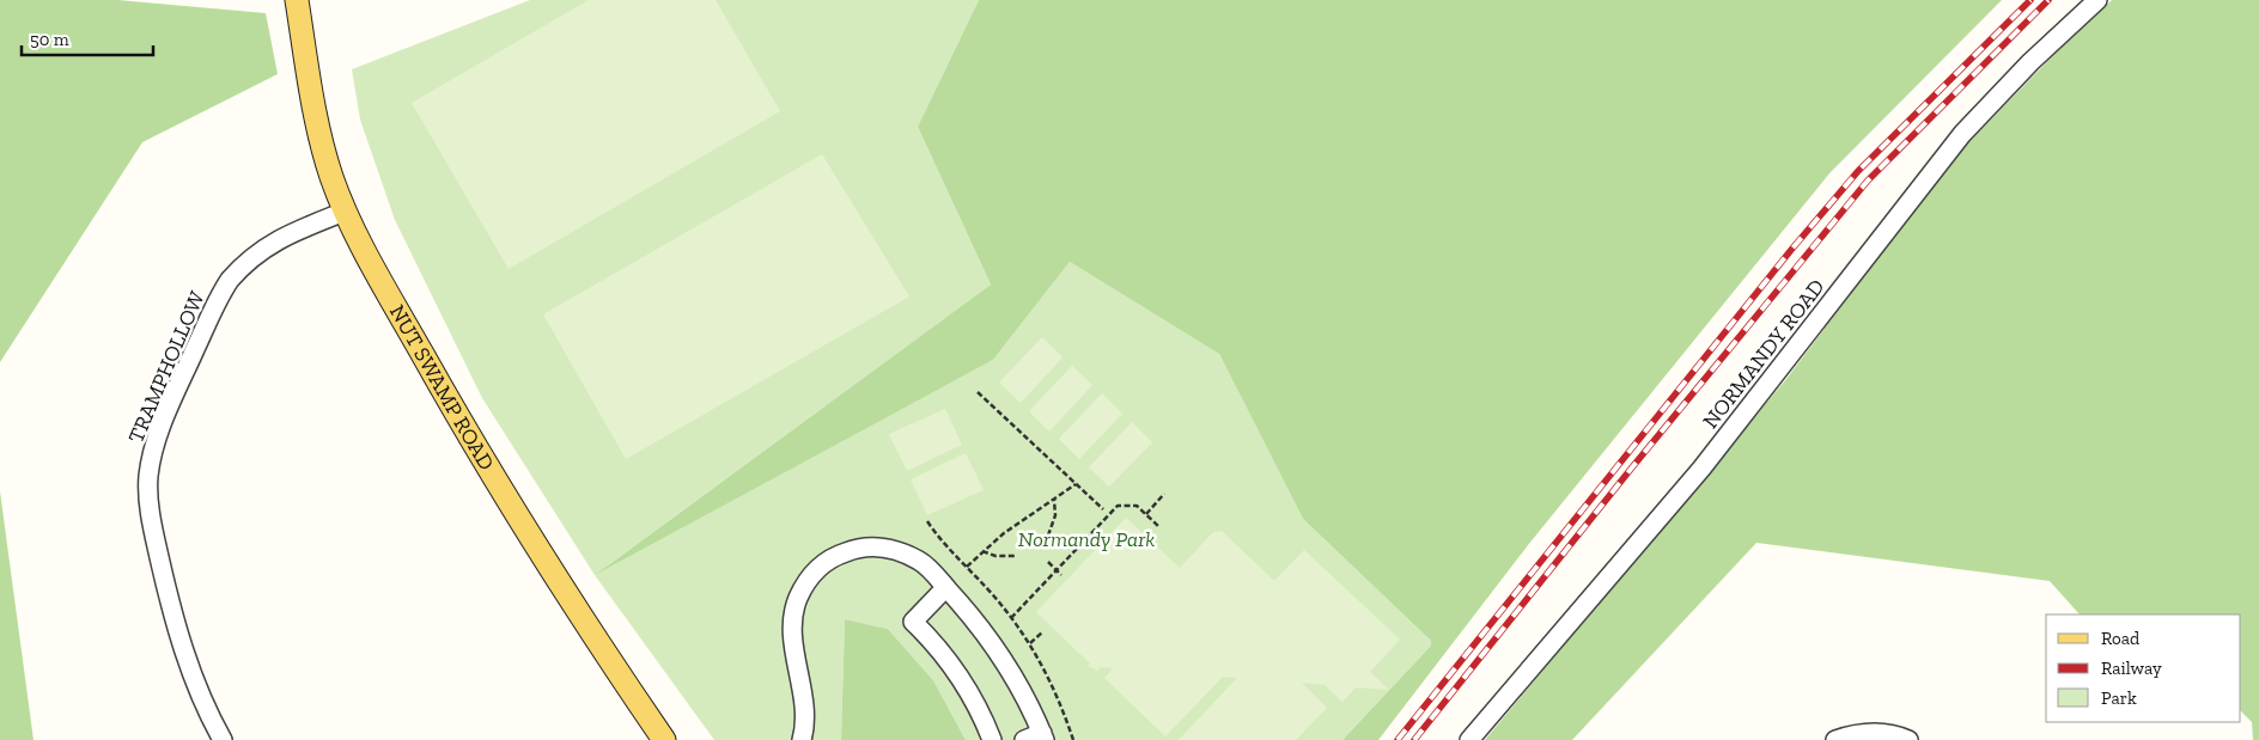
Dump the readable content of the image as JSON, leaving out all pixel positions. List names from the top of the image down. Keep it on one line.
{"streets":{"main road":["NUT SWAMP ROAD"],"street":["NORMANDY ROAD","TRAMPHOLLOW"]},"crossings":[["TRAMPHOLLOW","NUT SWAMP ROAD"]],"parks":["Normandy Park"],"legend":["Road","Railway","Park"],"scale_bar":"50 m"}
